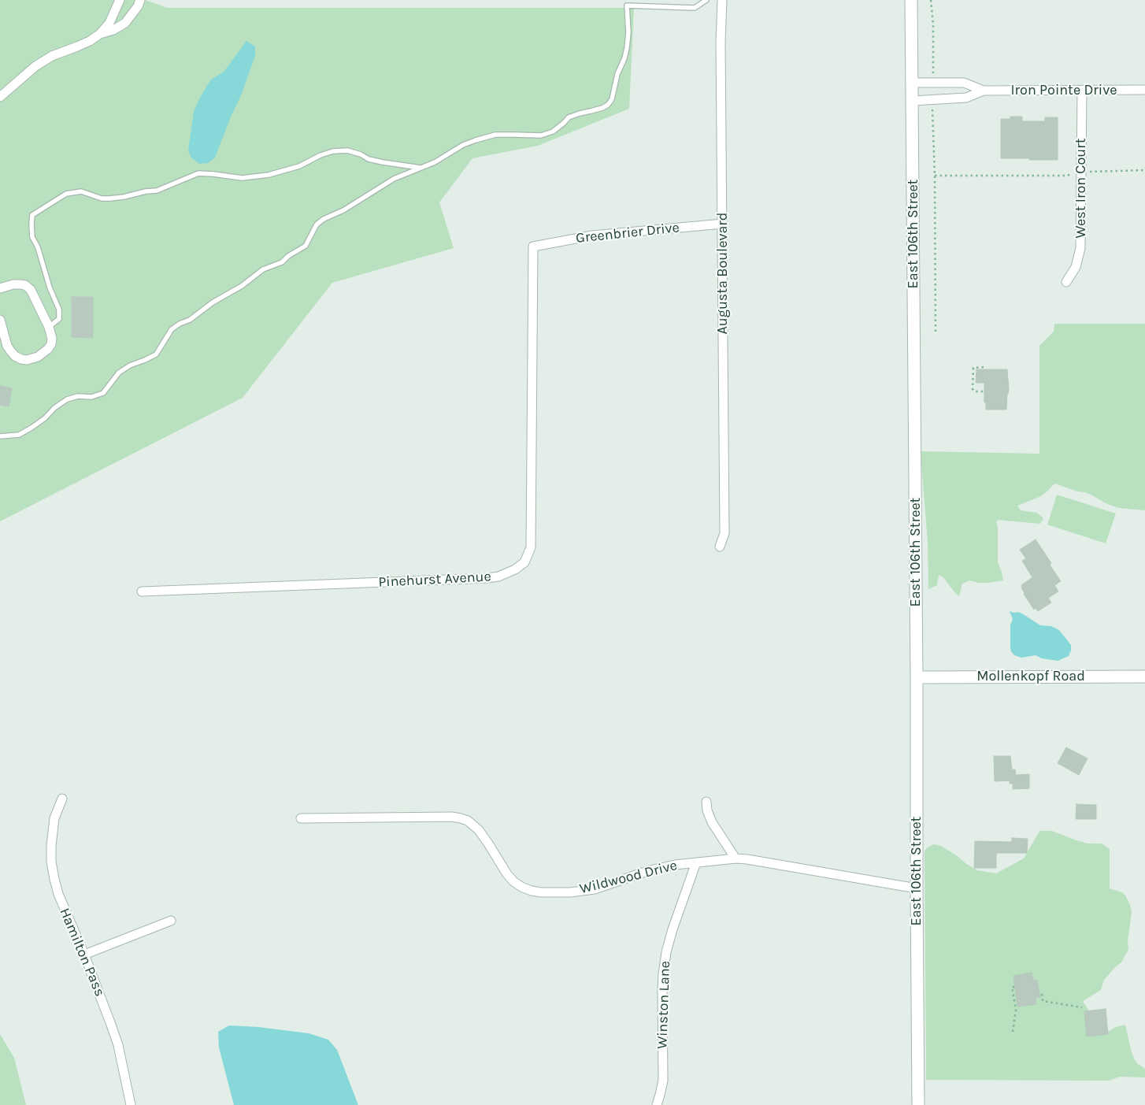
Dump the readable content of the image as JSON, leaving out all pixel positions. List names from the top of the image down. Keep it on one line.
{"streets":{"street":["Iron Pointe Drive","West Iron Court","Greenbrier Drive","East 106th Street","Augusta Boulevard","Pinehurst Avenue","Mollenkopf Road","Wildwood Drive","Hamilton Pass","Winston Lane"]},"crossings":[["Iron Pointe Drive","West Iron Court"],["Iron Pointe Drive","East 106th Street"],["Greenbrier Drive","Augusta Boulevard"],["Greenbrier Drive","Pinehurst Avenue"],["East 106th Street","Mollenkopf Road"],["East 106th Street","Wildwood Drive"],["Wildwood Drive","Winston Lane"]]}
